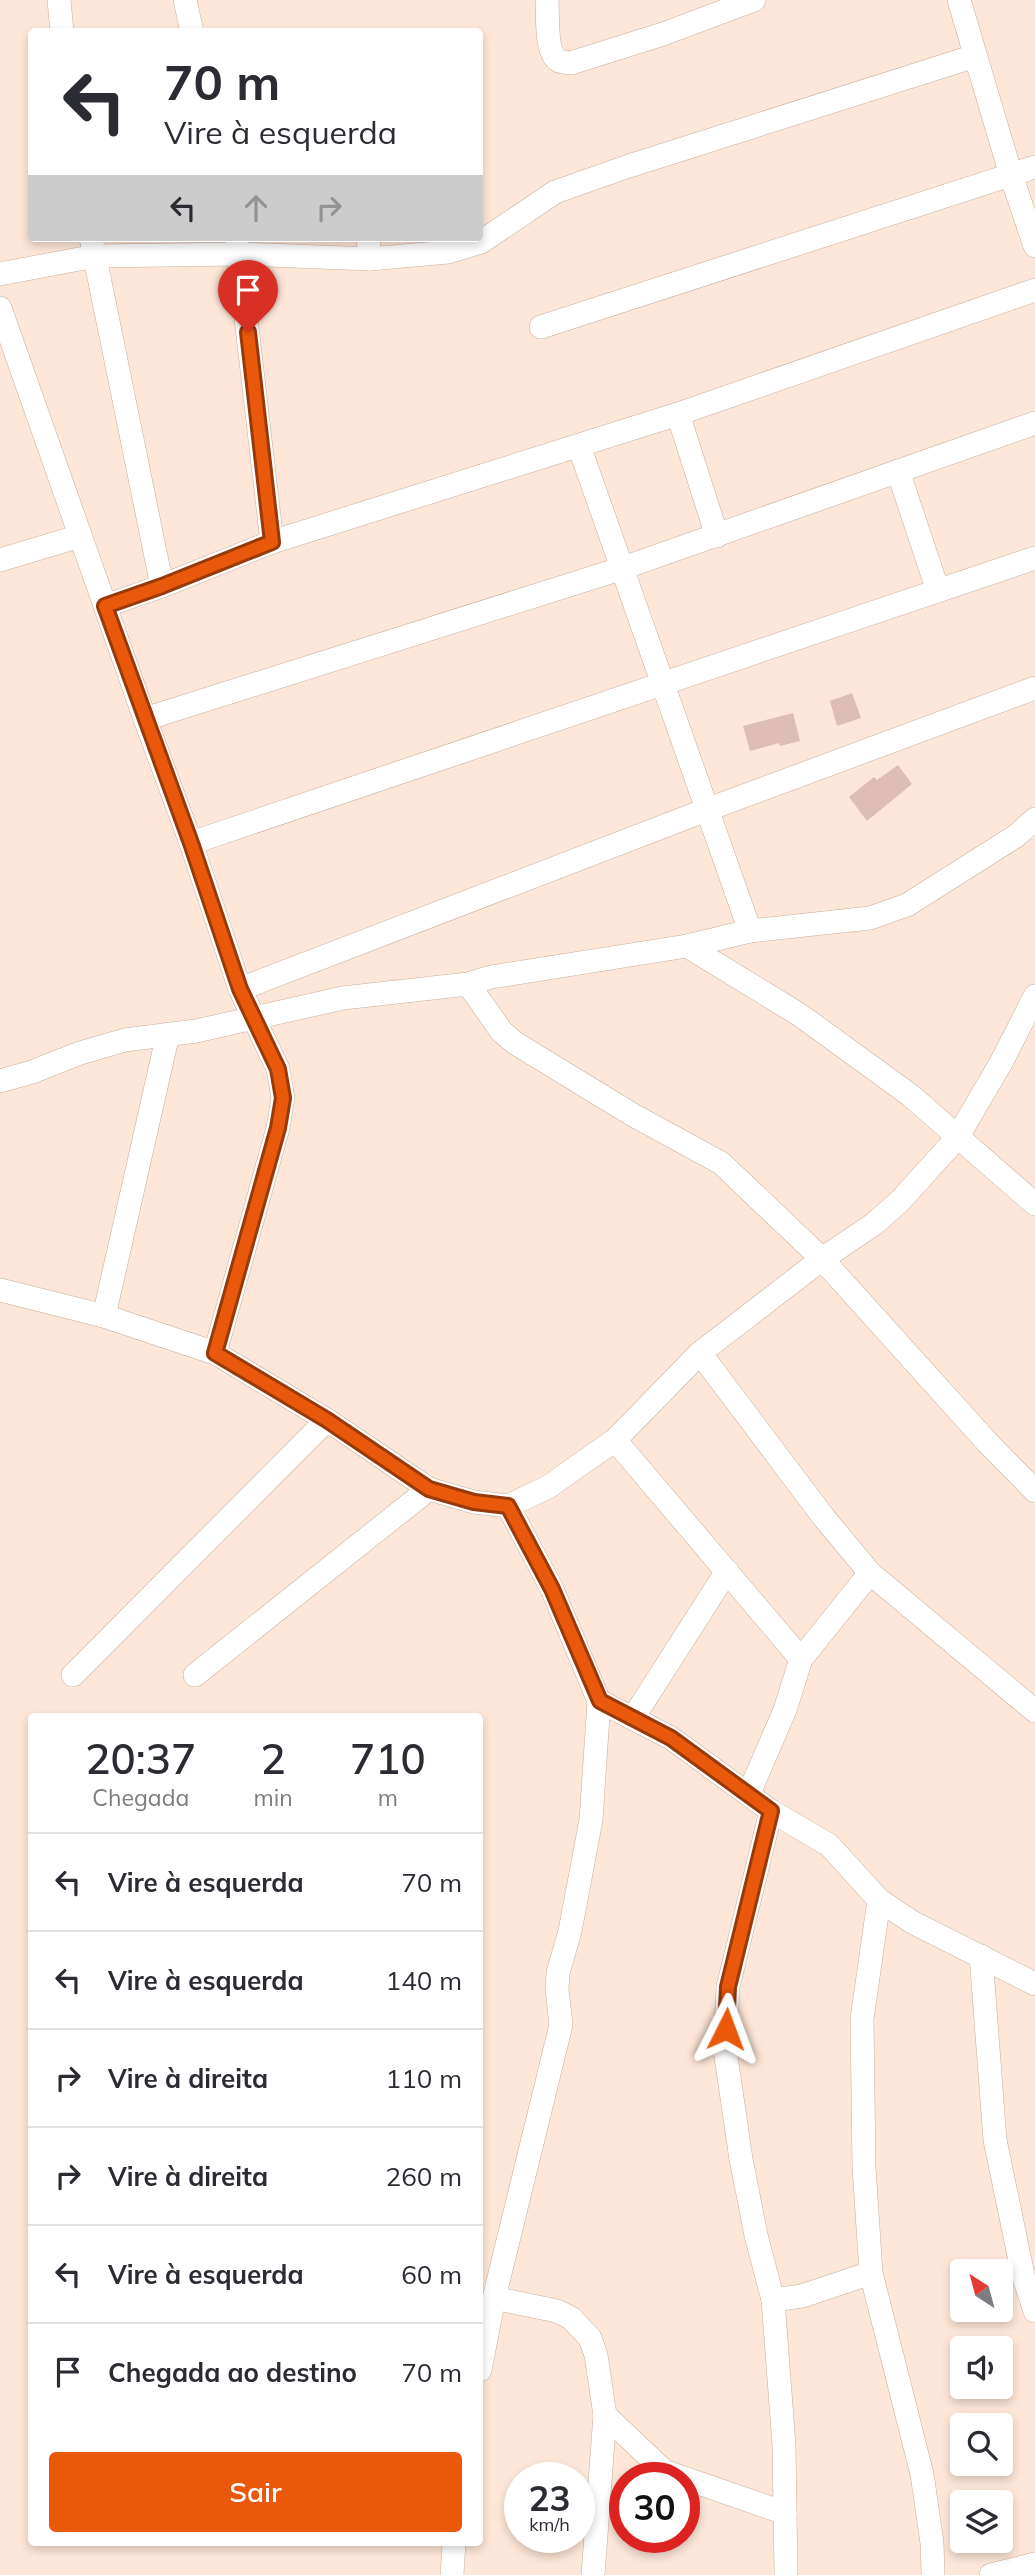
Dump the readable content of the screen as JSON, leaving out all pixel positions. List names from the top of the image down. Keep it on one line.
{"north":"top left","page":{"turn":["70 m","Vire à esquerda"],"eta":["20:37","Chegada","2","min","710","m"],"list":[{"name":"Vire à esquerda","value":"70 m"},{"name":"Vire à esquerda","value":"140 m"},{"name":"Vire à direita","value":"110 m"},{"name":"Vire à direita","value":"260 m"},{"name":"Vire à esquerda","value":"60 m"},{"name":"Chegada ao destino","value":"70 m"}],"buttons":"Sair","speed":"23 km/h","limit":"30"}}
